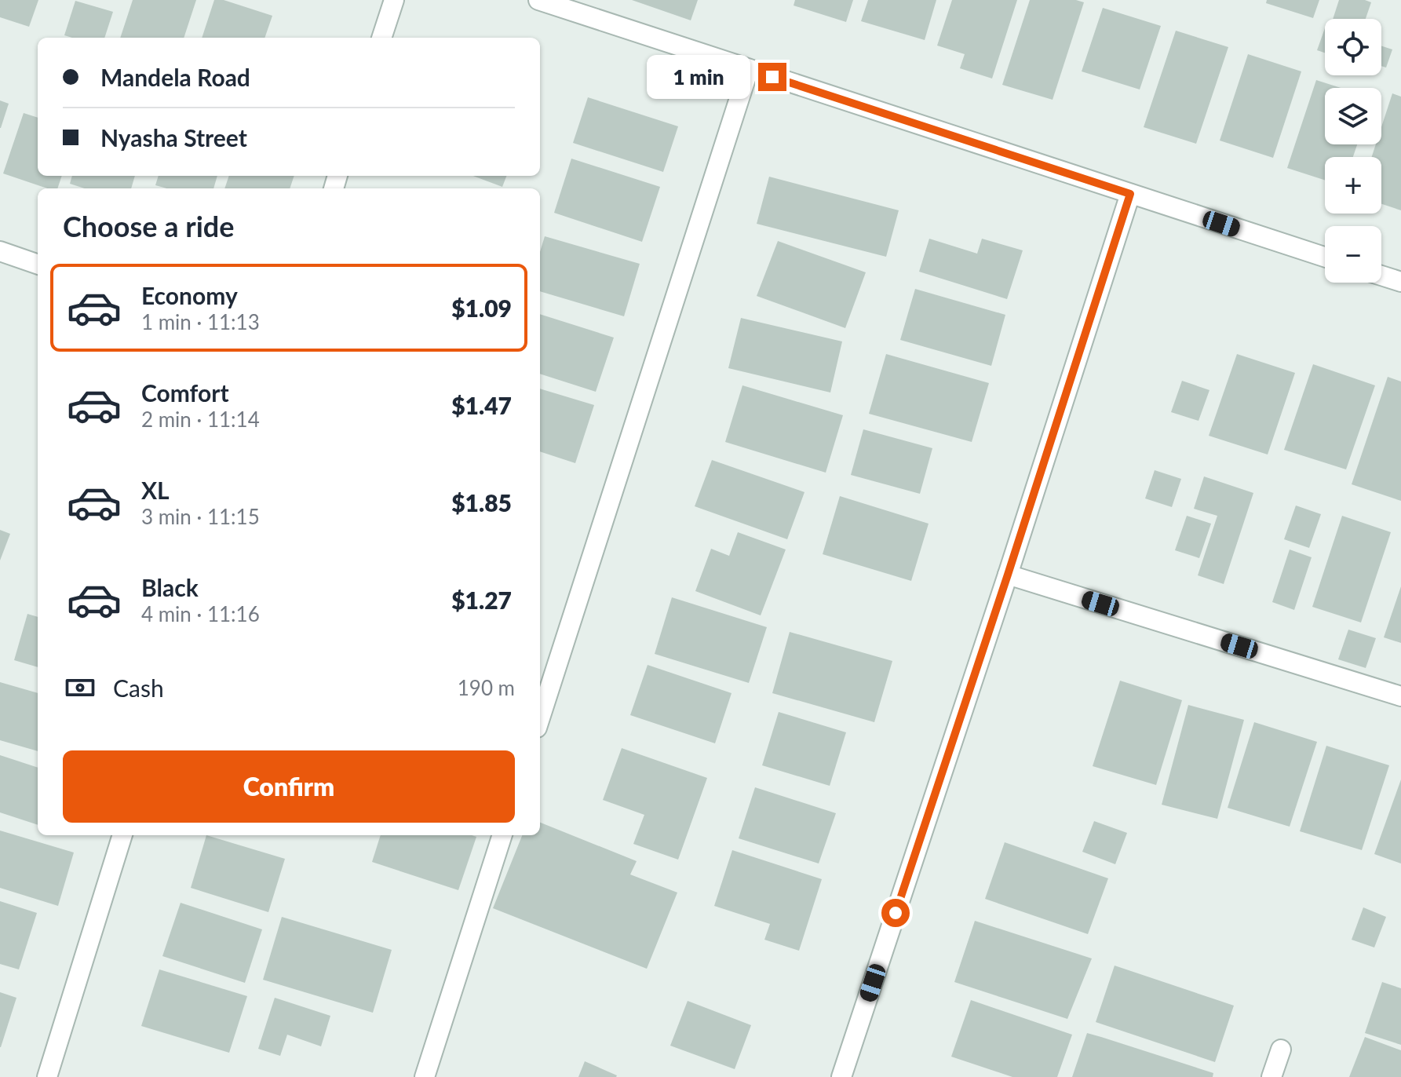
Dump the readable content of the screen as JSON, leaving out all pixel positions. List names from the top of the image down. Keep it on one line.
{"page":{"map_buttons":["+","−"],"banner":["Mandela Road","Nyasha Street"],"bubble":"1 min","heading":"Choose a ride","list":[{"name":"Economy","note":"1 min · 11:13","value":"$1.09"},{"name":"Comfort","note":"2 min · 11:14","value":"$1.47"},{"name":"XL","note":"3 min · 11:15","value":"$1.85"},{"name":"Black","note":"4 min · 11:16","value":"$1.27"}],"pay":["Cash","190 m"],"buttons":"Confirm"}}
